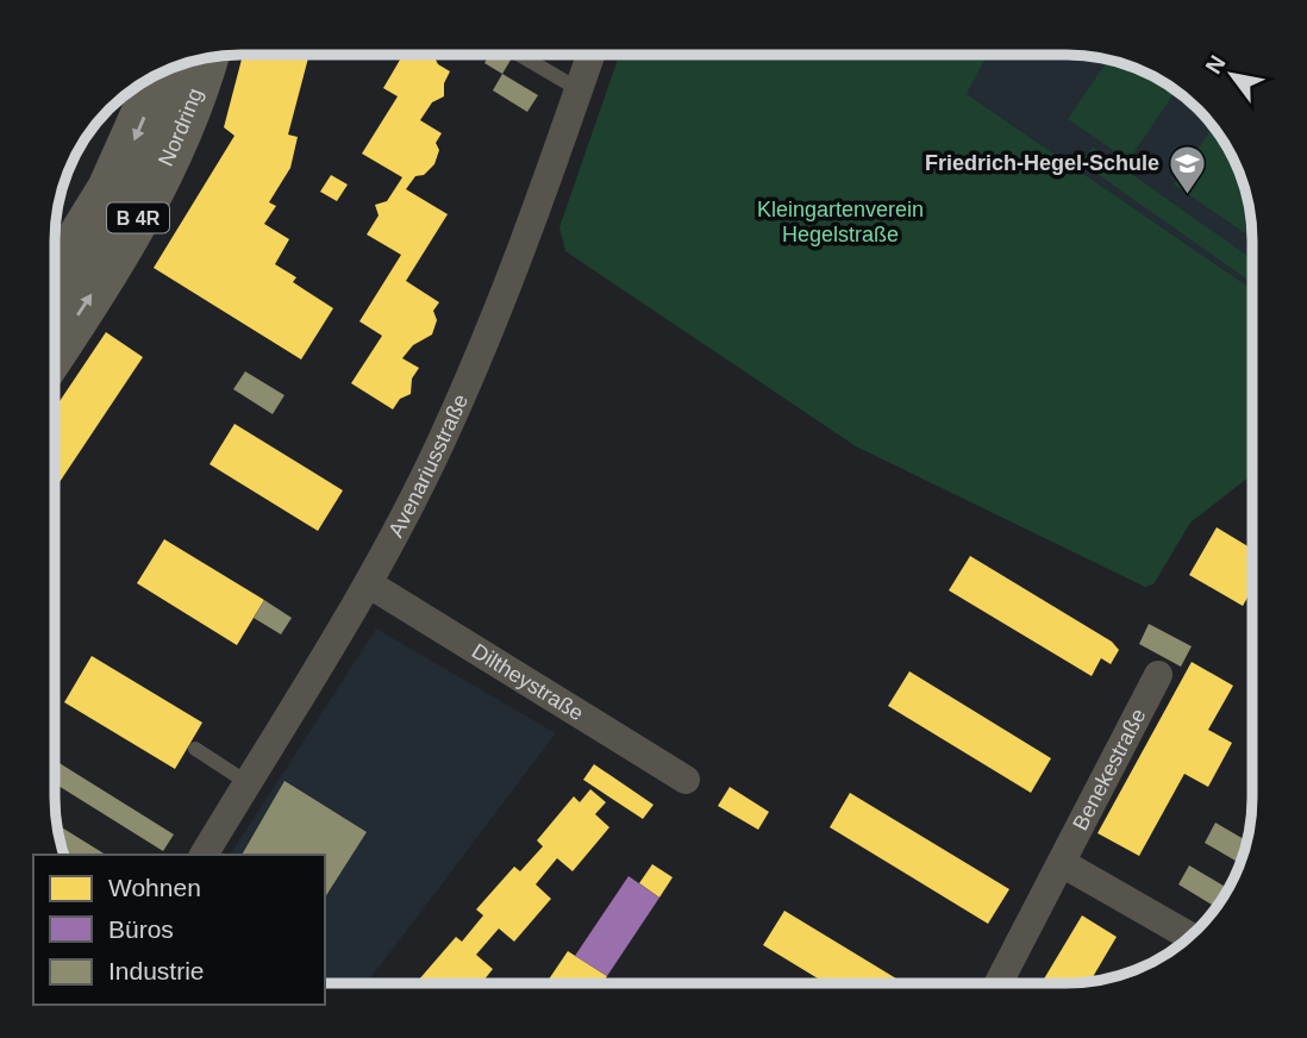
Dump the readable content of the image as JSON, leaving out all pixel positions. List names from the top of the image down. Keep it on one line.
{"streets":{"main road":["Nordring","B 4R"],"street":["Avenariusstraße","Diltheystraße","Benekestraße"]},"crossings":[["Avenariusstraße","Diltheystraße"]],"parks":["Kleingartenverein Hegelstraße"],"places":{"school or university":["Friedrich-Hegel-Schule"]},"legend":["Wohnen","Büros","Industrie"],"north":"top left"}
